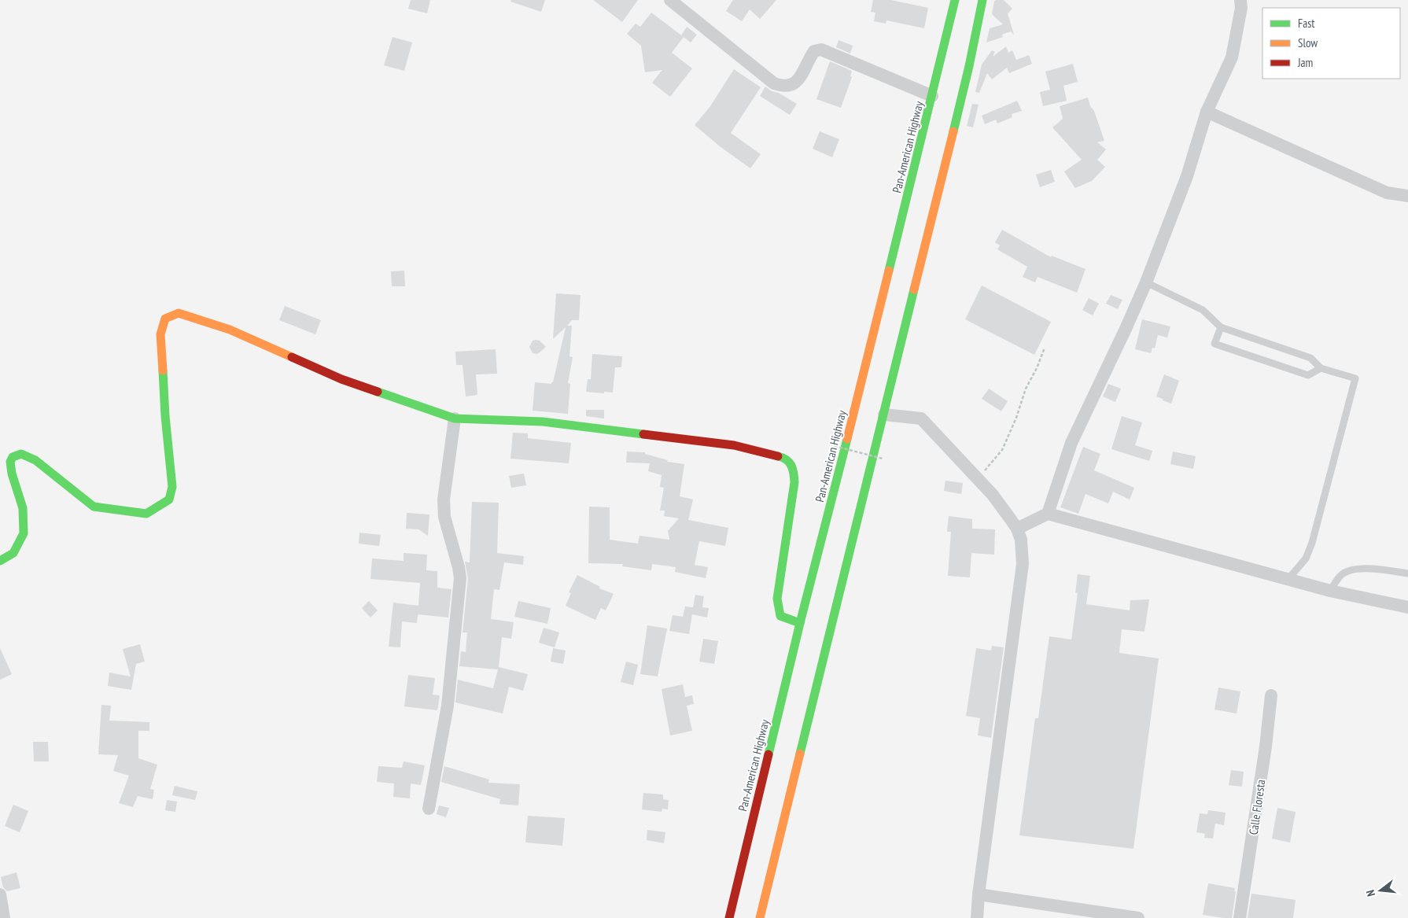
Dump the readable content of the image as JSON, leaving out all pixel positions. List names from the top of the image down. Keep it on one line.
{"streets":{"main road":["Pan-American Highway"],"street":["Calle Floresta"]},"legend":["Fast","Slow","Jam"],"north":"left"}
